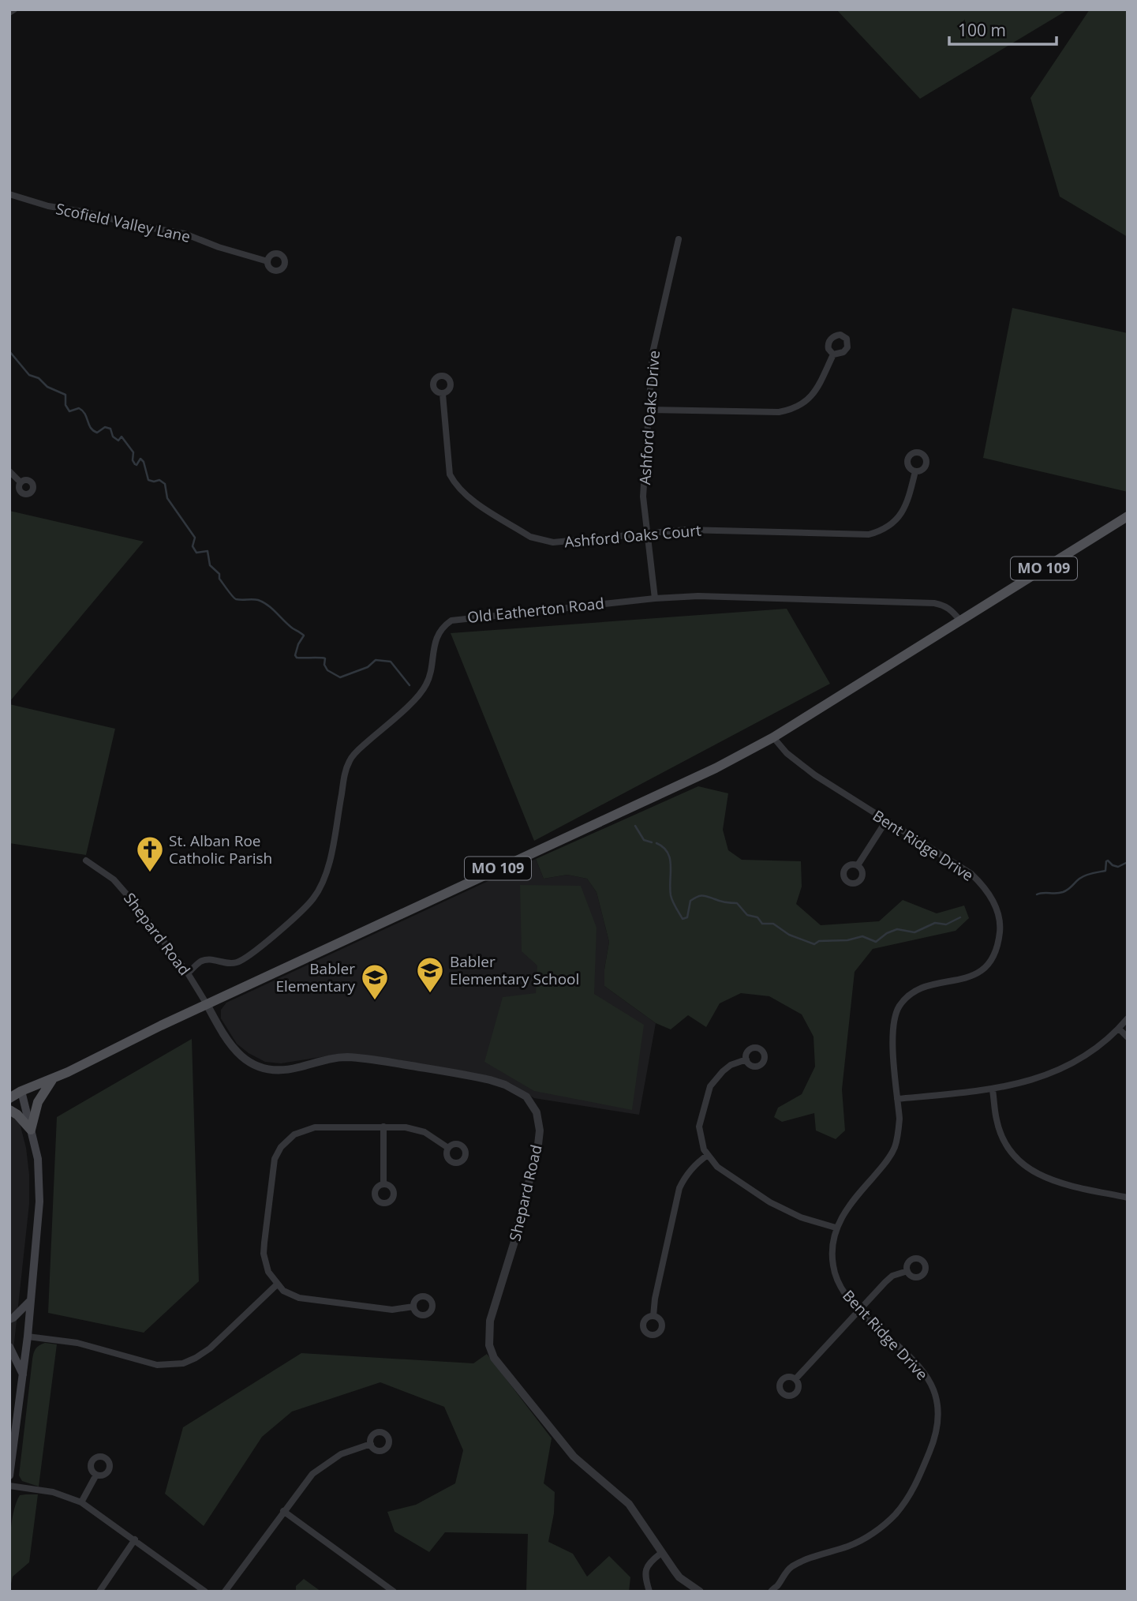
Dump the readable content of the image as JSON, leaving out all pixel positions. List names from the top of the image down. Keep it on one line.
{"streets":{"main road":["MO 109"],"street":["Scofield Valley Lane","Ashford Oaks Drive","Ashford Oaks Court","Old Eatherton Road","Bent Ridge Drive","Shepard Road"]},"crossings":[["Ashford Oaks Drive","Ashford Oaks Court"],["Ashford Oaks Drive","Old Eatherton Road"],["MO 109","Old Eatherton Road"],["MO 109","Bent Ridge Drive"],["MO 109","Shepard Road"],["Old Eatherton Road","Shepard Road"]],"places":{"church":["St. Alban Roe Catholic Parish"],"school or university":["Babler Elementary School","Babler Elementary"]},"scale_bar":"100 m"}
